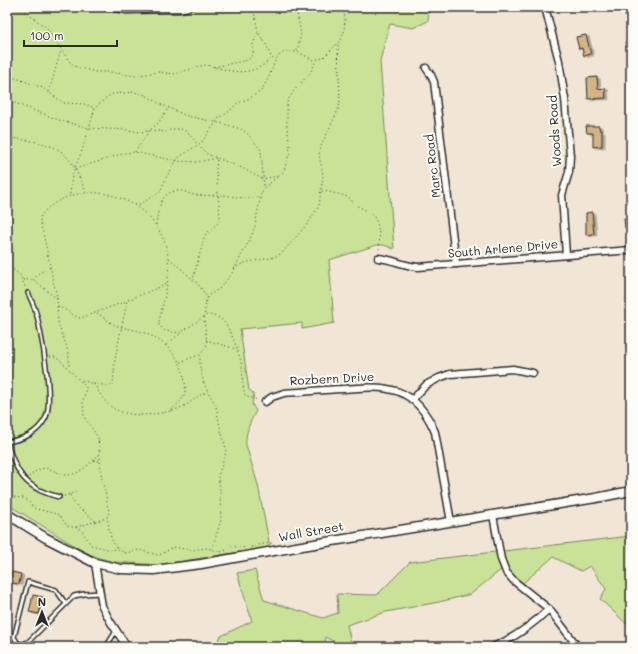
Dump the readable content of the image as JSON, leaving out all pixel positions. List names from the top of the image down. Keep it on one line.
{"streets":{"street":["Woods Road","Marc Road","South Arlene Drive","Rozbern Drive","Wall Street"]},"crossings":[["Woods Road","South Arlene Drive"],["Marc Road","South Arlene Drive"],["Rozbern Drive","Wall Street"]],"scale_bar":"100 m","north":"top"}
